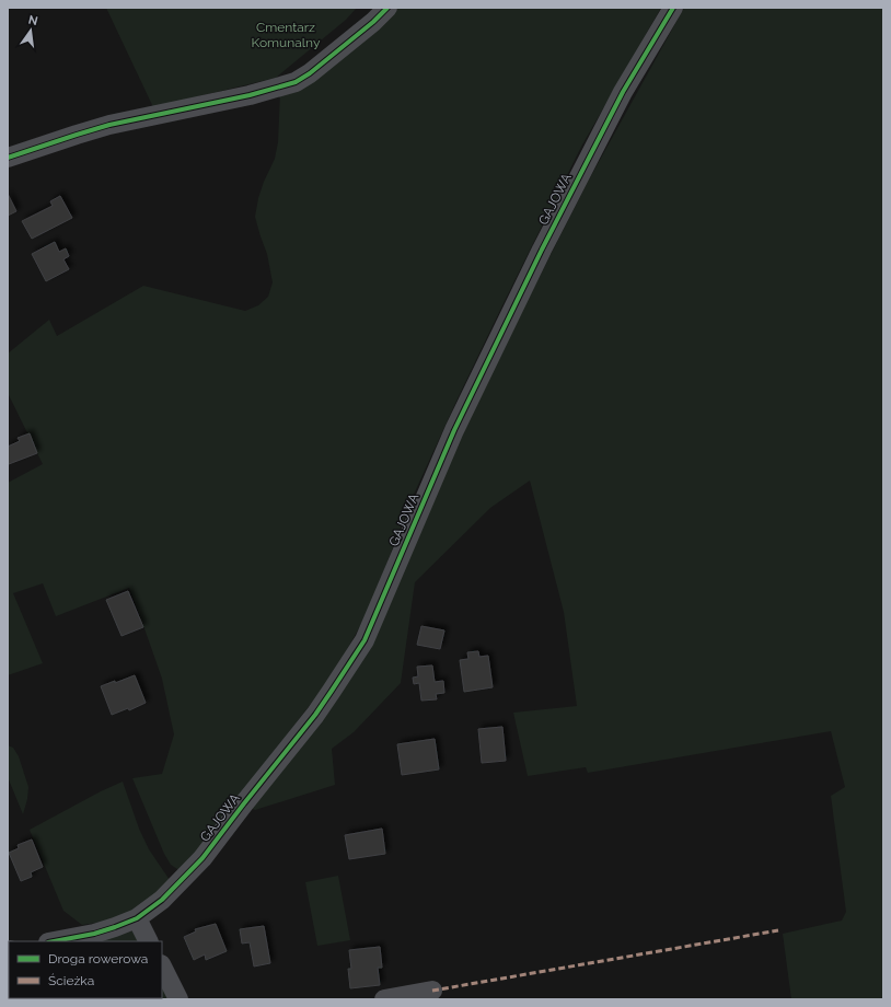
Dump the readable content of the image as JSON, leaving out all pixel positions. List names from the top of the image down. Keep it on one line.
{"streets":{"street":["GAJOWA"]},"parks":["Cmentarz Komunalny"],"legend":["Droga rowerowa","Ścieżka"],"north":"top"}
